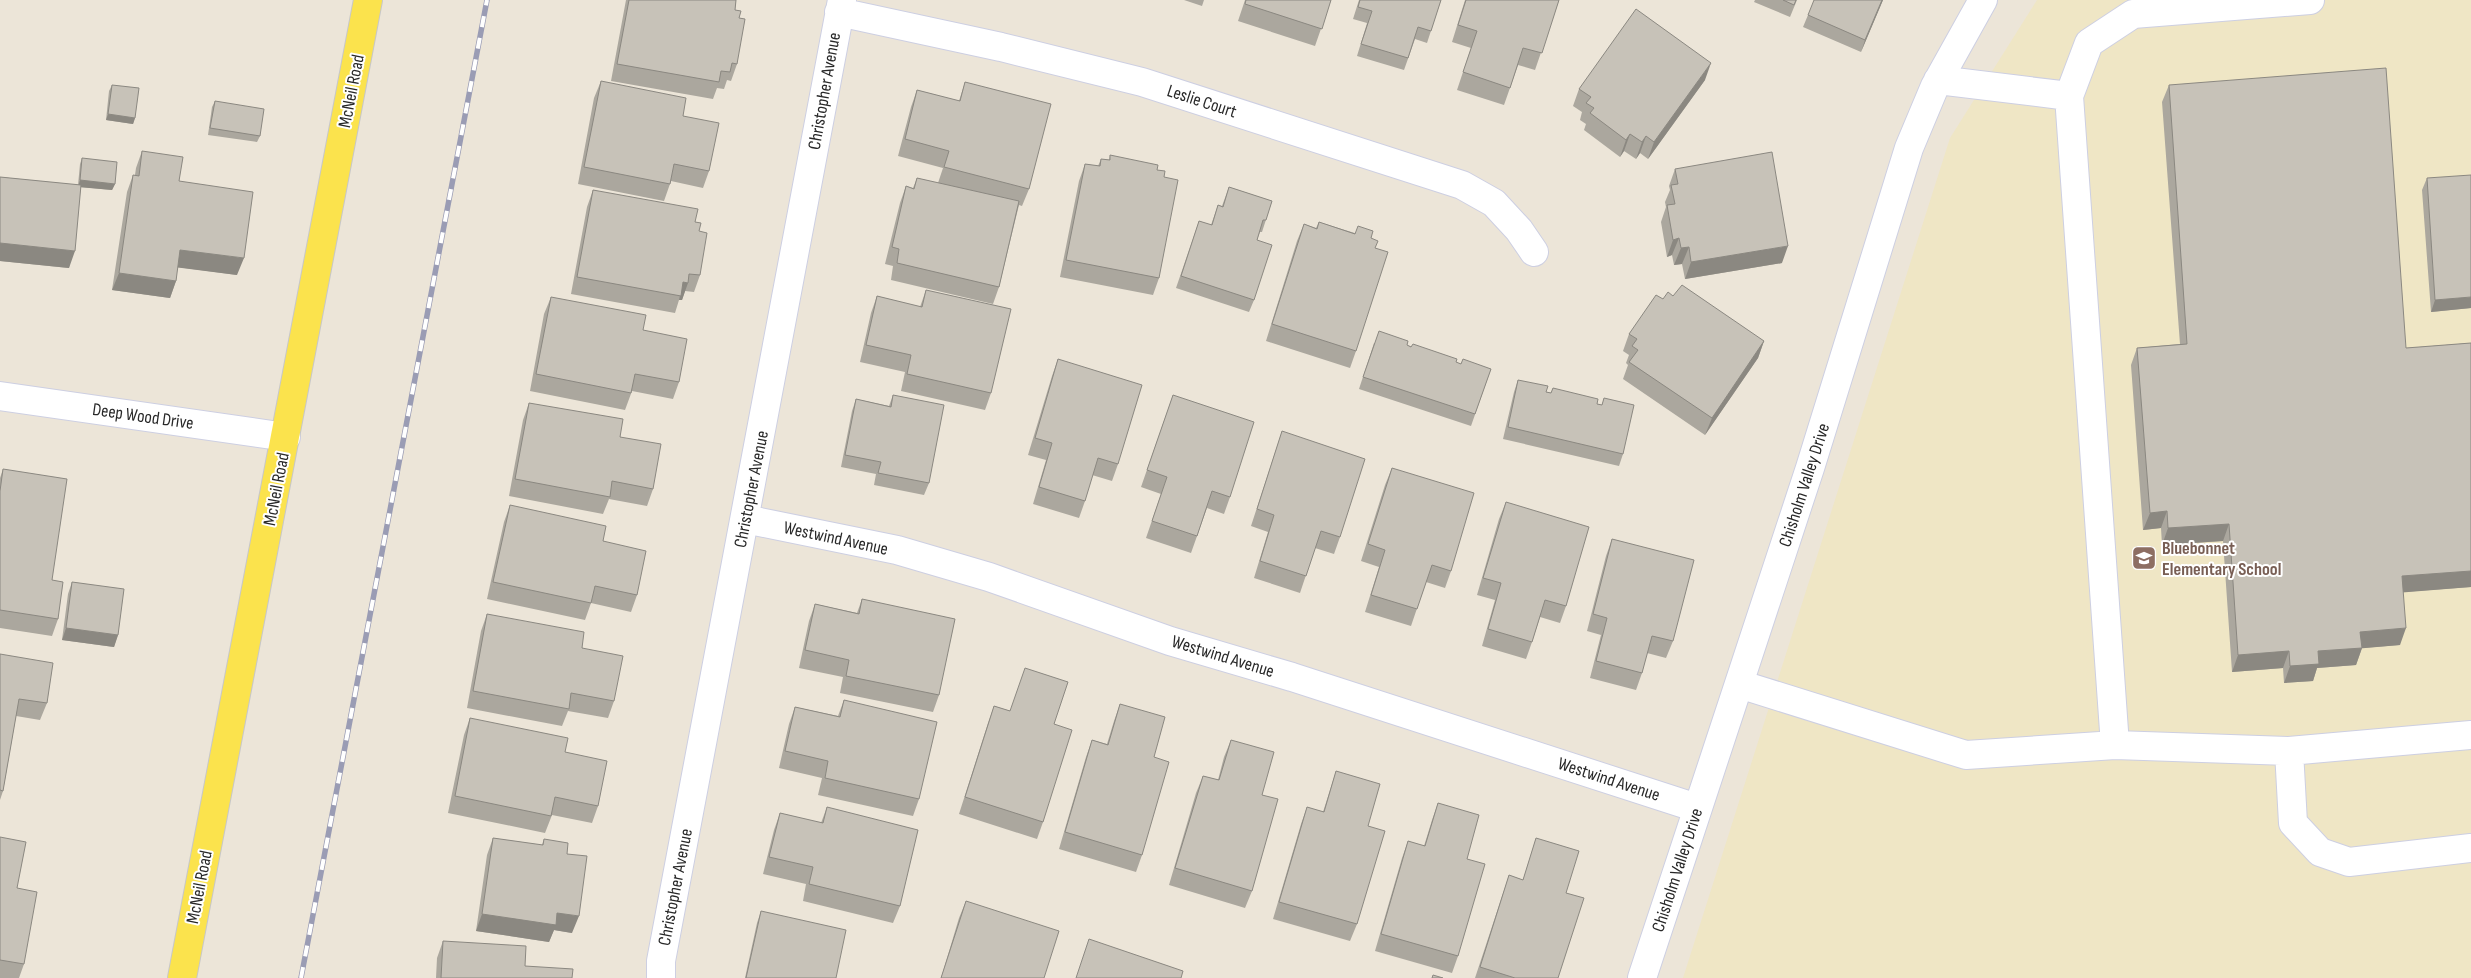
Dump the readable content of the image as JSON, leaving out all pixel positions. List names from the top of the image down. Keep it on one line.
{"streets":{"main road":["McNeil Road"],"street":["Christopher Avenue","Leslie Court","Deep Wood Drive","Chisholm Valley Drive","Westwind Avenue"]},"crossings":[["McNeil Road","Deep Wood Drive"],["Christopher Avenue","Leslie Court"],["Christopher Avenue","Westwind Avenue"],["Chisholm Valley Drive","Westwind Avenue"]],"places":{"school or university":["Bluebonnet Elementary School"]}}
